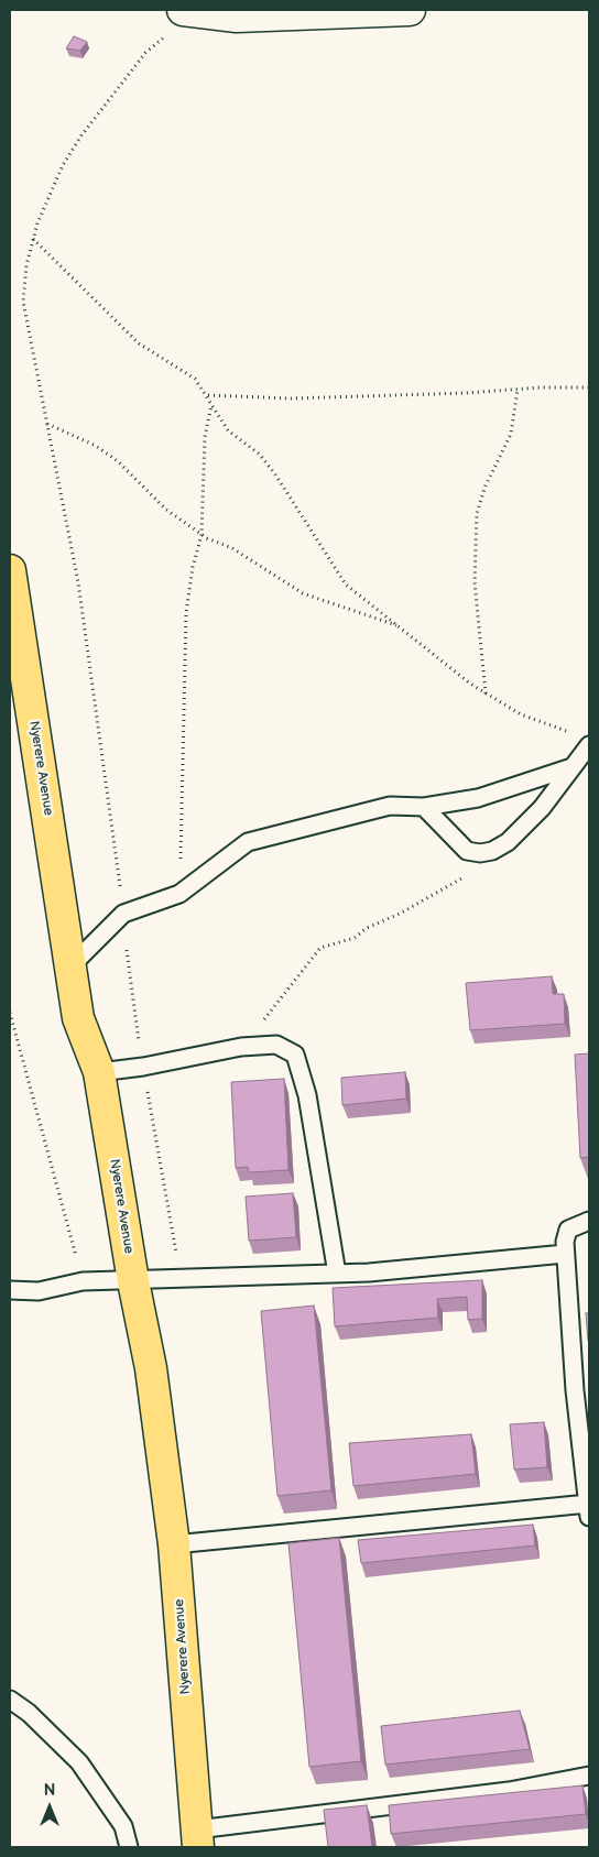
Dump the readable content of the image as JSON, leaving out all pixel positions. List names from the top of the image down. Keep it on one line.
{"streets":{"main road":["Nyerere Avenue"]},"north":"top"}
